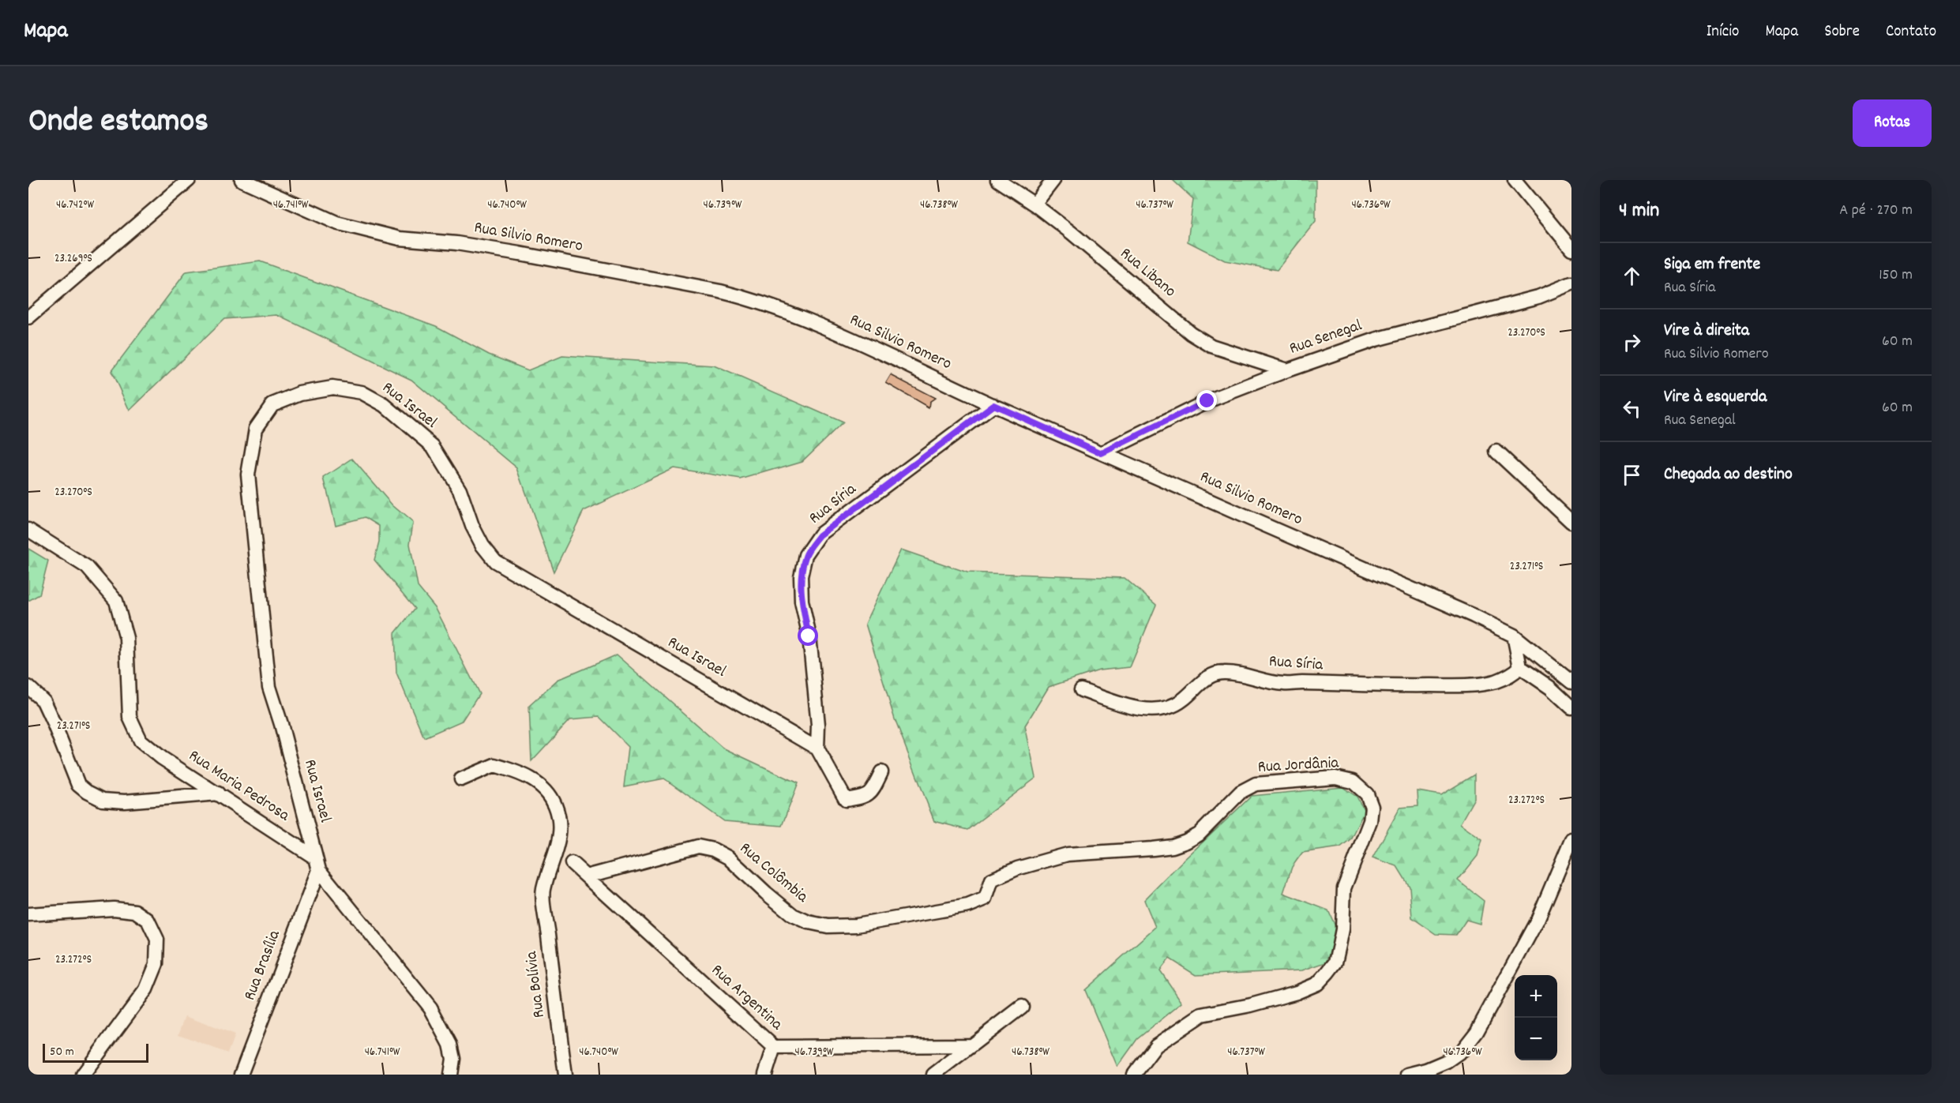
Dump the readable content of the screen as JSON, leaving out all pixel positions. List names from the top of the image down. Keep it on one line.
{"streets":{"street":["Rua Silvio Romero","Rua Libano","Rua Senegal","Rua Israel","Rua Síria","Rua Jordânia","Rua Maria Pedrosa","Rua Colômbia","Rua Brasília","Rua Bolívia","Rua Argentina"]},"crossings":[["Rua Silvio Romero","Rua Senegal"],["Rua Silvio Romero","Rua Síria"],["Rua Libano","Rua Senegal"],["Rua Israel","Rua Síria"],["Rua Israel","Rua Maria Pedrosa"],["Rua Israel","Rua Brasília"],["Rua Jordânia","Rua Colômbia"],["Rua Maria Pedrosa","Rua Brasília"],["Rua Colômbia","Rua Argentina"]],"scale_bar":"50 m","page":{"header":"Mapa","nav":["Início","Mapa","Sobre","Contato"],"title":"Onde estamos","buttons":"Rotas","heading":["4 min","A pé · 270 m"],"list":[["Siga em frente","Rua Síria","150 m"],["Vire à direita","Rua Silvio Romero","60 m"],["Vire à esquerda","Rua Senegal","60 m"],"Chegada ao destino"],"map_buttons":["+","−"],"scale":"50 m"},"coordinates":["46.742°W","46.741°W","46.740°W","46.739°W","46.738°W","46.737°W","46.736°W","23.269°S","23.270°S","23.271°S","23.272°S"]}
